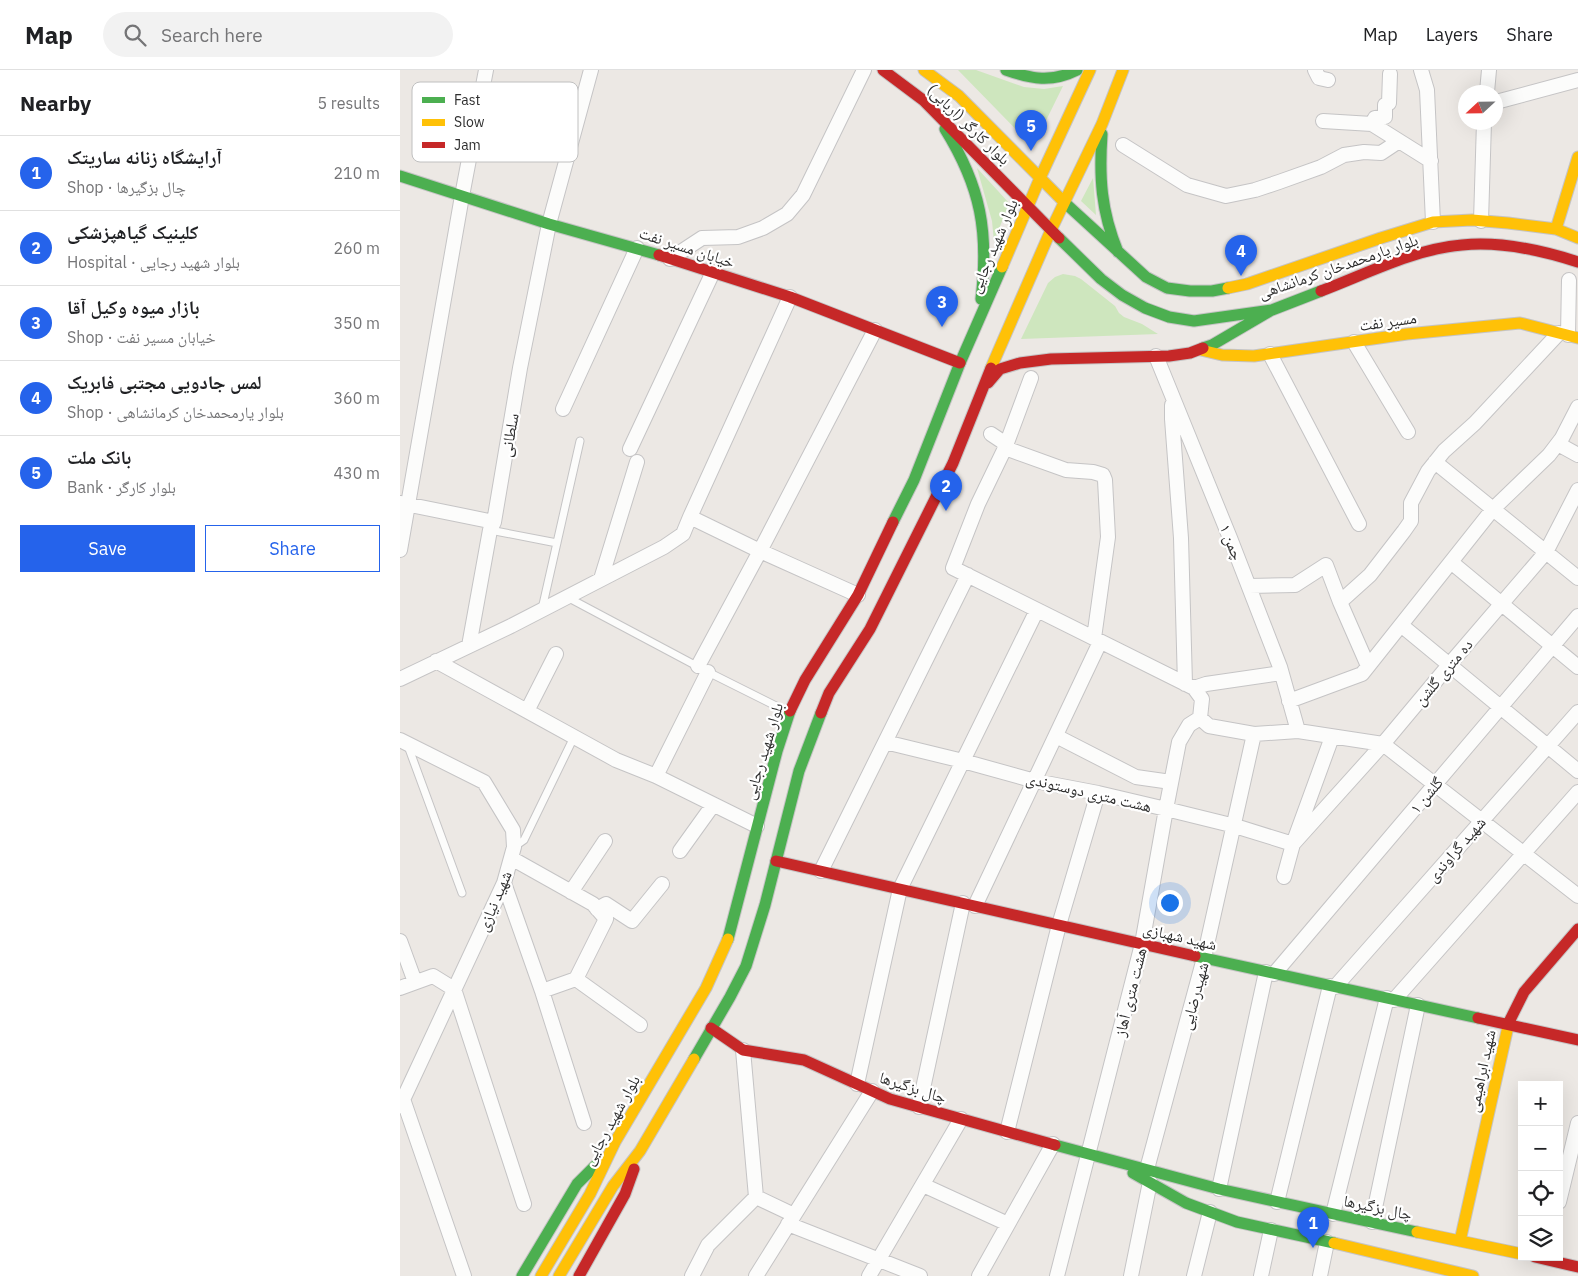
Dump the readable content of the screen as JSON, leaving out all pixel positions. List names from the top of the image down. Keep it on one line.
{"streets":{"main road":["بلوار کارگر (اربابی)","بلوار شهید رجایی","خیابان مسیر نفت","بلوار یارمحمدخان کرمانشاهی","مسیر نفت","شهید شهبازی","شهید ابراهیمی","چال بزگیرها"],"street":["سلطانی","چمن ۱","ده متری گلشن","هشت متری دوستوندی","گلشن ۱","شهید گراوندی","شهید نیازی","هشت متری آهاز","شهیدرضایی"]},"crossings":[["بلوار کارگر (اربابی)","بلوار شهید رجایی"],["بلوار کارگر (اربابی)","بلوار یارمحمدخان کرمانشاهی"],["بلوار شهید رجایی","خیابان مسیر نفت"],["بلوار شهید رجایی","بلوار یارمحمدخان کرمانشاهی"],["بلوار شهید رجایی","شهید شهبازی"],["بلوار شهید رجایی","چال بزگیرها"],["خیابان مسیر نفت","سلطانی"],["ده متری گلشن","هشت متری دوستوندی"],["هشت متری دوستوندی","هشت متری آهاز"],["هشت متری دوستوندی","شهیدرضایی"],["گلشن ۱","شهید شهبازی"],["شهید گراوندی","شهید شهبازی"],["شهید شهبازی","هشت متری آهاز"],["شهید شهبازی","شهیدرضایی"],["شهید شهبازی","شهید ابراهیمی"],["هشت متری آهاز","چال بزگیرها"],["شهیدرضایی","چال بزگیرها"],["شهید ابراهیمی","چال بزگیرها"]],"legend":["Fast","Slow","Jam"],"north":"left","page":{"header":"Map","search":"Search here","nav":["Map","Layers","Share"],"heading":["Nearby","5 results"],"pins":["5","4","3","2","1"],"list":[{"mark":"1","name":"آرایشگاه زنانه ساریتک","note":"Shop · چال بزگیرها","value":"210 m"},{"mark":"2","name":"کلینیک گیاهپزشکی","note":"Hospital · بلوار شهید رجایی","value":"260 m"},{"mark":"3","name":"بازار میوه وکیل آقا","note":"Shop · خیابان مسیر نفت","value":"350 m"},{"mark":"4","name":"لمس جادویی مجتبی فابریک","note":"Shop · بلوار یارمحمدخان کرمانشاهی","value":"360 m"},{"mark":"5","name":"بانک ملت","note":"Bank · بلوار کارگر","value":"430 m"}],"buttons":["Save","Share"],"map_buttons":["+","−"]}}
